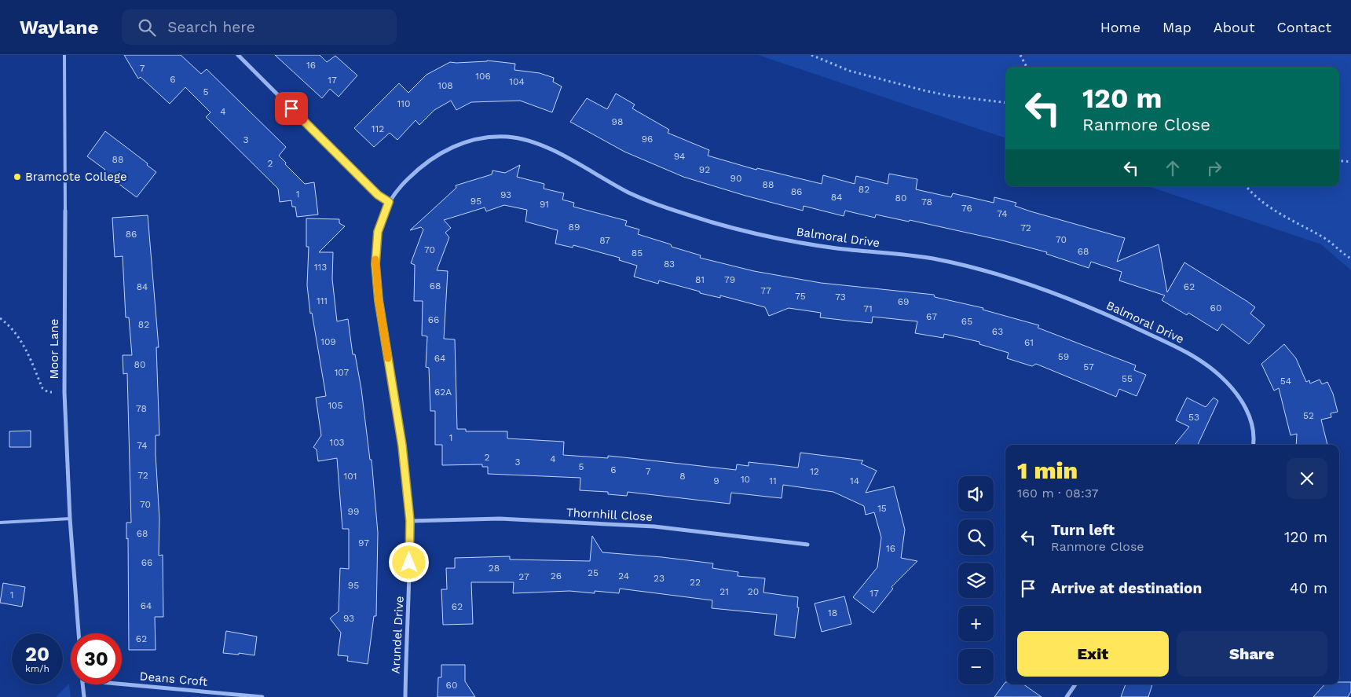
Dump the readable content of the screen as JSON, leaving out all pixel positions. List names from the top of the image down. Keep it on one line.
{"streets":{"street":["Balmoral Drive","Moor Lane","Thornhill Close","Arundel Drive","Deans Croft"]},"crossings":[["Balmoral Drive","Arundel Drive"],["Thornhill Close","Arundel Drive"]],"places":["Bramcote College"],"house_numbers":["16","7","106","6","17","104","108","5","110","4","98","112","96","3","94","88","2","92","90","88","82","86","1","93","84","80","95","78","91","76","74","89","72","86","70","87","70","68","85","83","113","81","79","68","84","62","77","75","73","111","69","60","71","67","66","65","82","63","109","61","59","64","80","57","107","55","54","62A","105","78","52","53","1","103","74","2","4","3","5","6","7","12","72","101","8","10","9","11","14","70","15","99","68","97","16","66","28","25","26","24","27","23","22","95","21","20","17","1","64","62","18","93","62","60"],"page":{"header":"Waylane","search":"Search here","nav":["Home","Map","About","Contact"],"turn":["120 m","Ranmore Close"],"heading":["1 min","160 m · 08:37"],"map_buttons":["+","−"],"list":[{"name":"Turn left","note":"Ranmore Close","value":"120 m"},{"name":"Arrive at destination","value":"40 m"}],"buttons":["Exit","Share"],"speed":"20 km/h","limit":"30"}}
